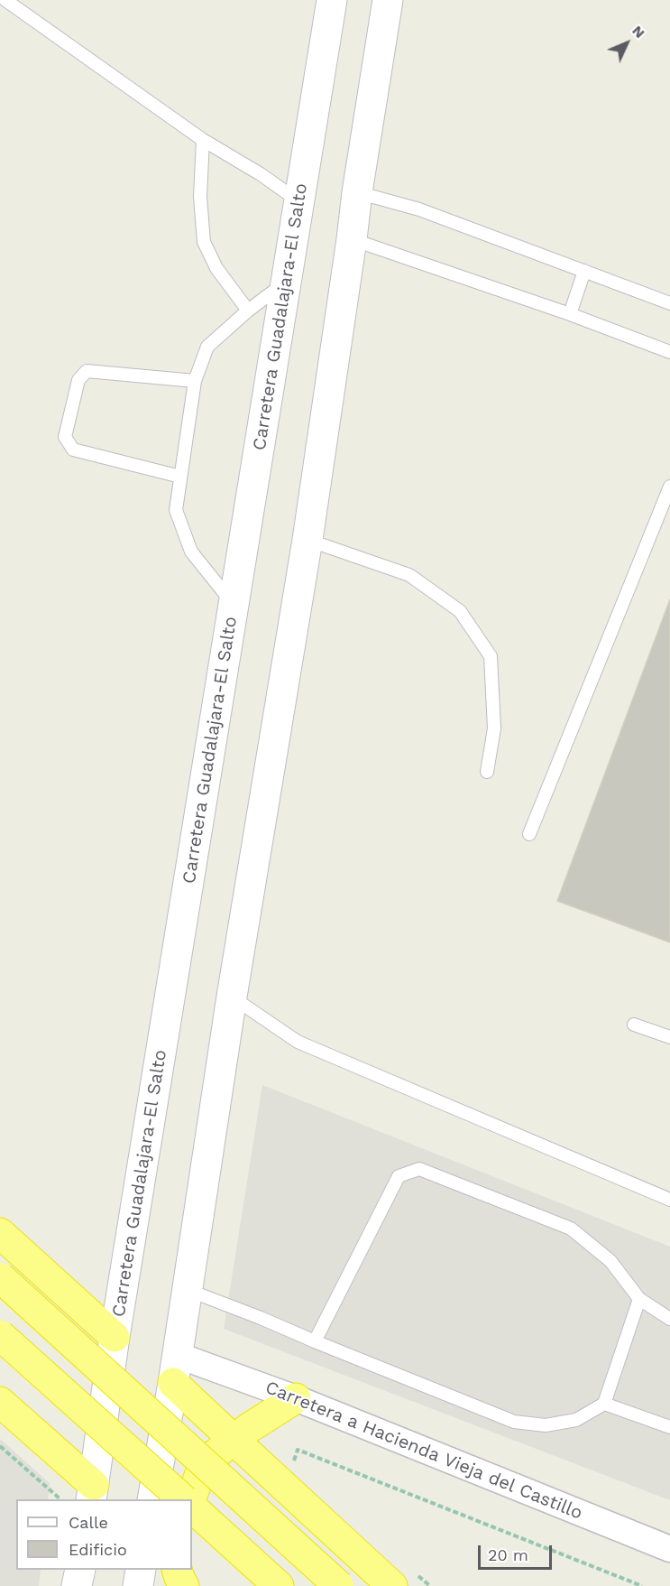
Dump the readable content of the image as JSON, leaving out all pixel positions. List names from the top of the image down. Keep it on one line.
{"streets":{"main road":["Carretera Guadalajara-El Salto"],"street":["Carretera a Hacienda Vieja del Castillo"]},"legend":["Calle","Edificio"],"scale_bar":"20 m","north":"top right"}
